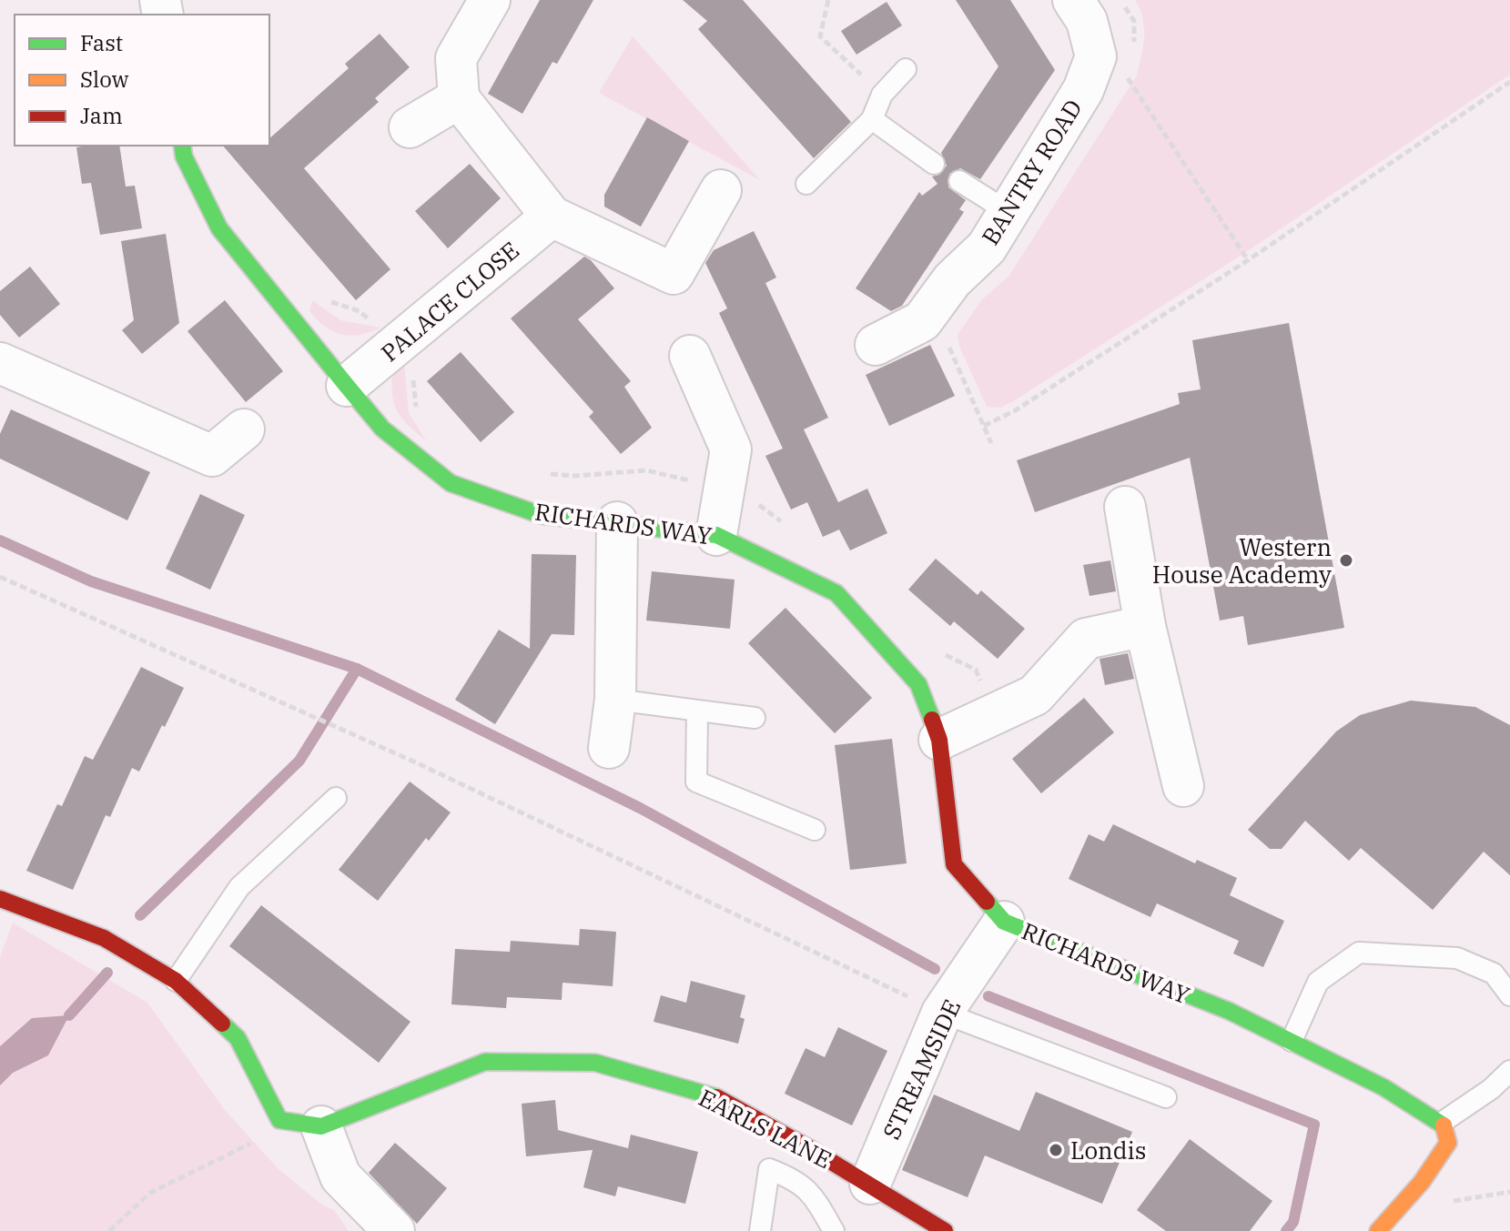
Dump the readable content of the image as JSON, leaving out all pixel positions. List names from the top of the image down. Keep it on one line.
{"streets":{"street":["BANTRY ROAD","PALACE CLOSE","RICHARDS WAY","STREAMSIDE","EARLS LANE"]},"crossings":[["PALACE CLOSE","RICHARDS WAY"],["RICHARDS WAY","STREAMSIDE"],["STREAMSIDE","EARLS LANE"]],"places":["Western House Academy","Londis"],"legend":["Fast","Slow","Jam"]}
